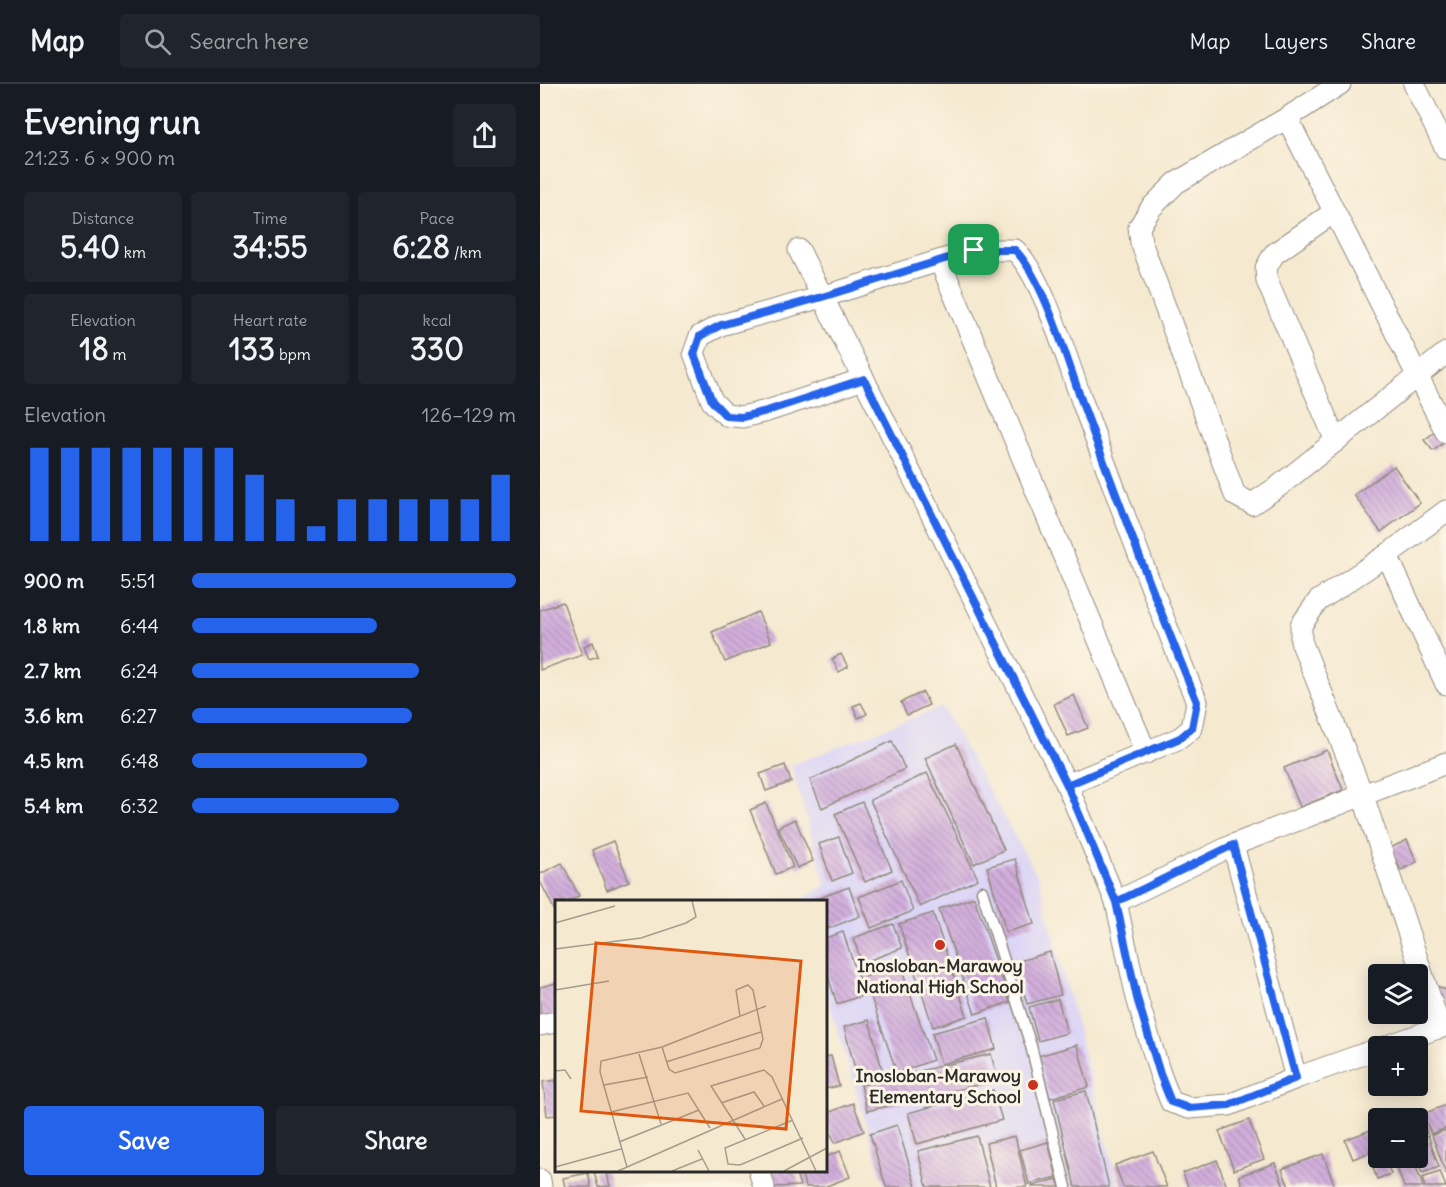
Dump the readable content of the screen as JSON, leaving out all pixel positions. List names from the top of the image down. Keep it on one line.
{"places":["Inosloban-Marawoy National High School","Inosloban-Marawoy Elementary School"],"page":{"header":"Map","search":"Search here","nav":["Map","Layers","Share"],"heading":["Evening run","21:23 · 6 × 900 m"],"stats":[["Distance","5.40 km"],["Time","34:55"],["Pace","6:28 /km"],["Elevation","18 m"],["Heart rate","133 bpm"],["kcal","330"]],"chart":["Elevation","126–129 m"],"list":[{"name":"900 m","note":"5:51"},{"name":"1.8 km","note":"6:44"},{"name":"2.7 km","note":"6:24"},{"name":"3.6 km","note":"6:27"},{"name":"4.5 km","note":"6:48"},{"name":"5.4 km","note":"6:32"}],"map_buttons":["+","−"],"buttons":["Save","Share"]}}
